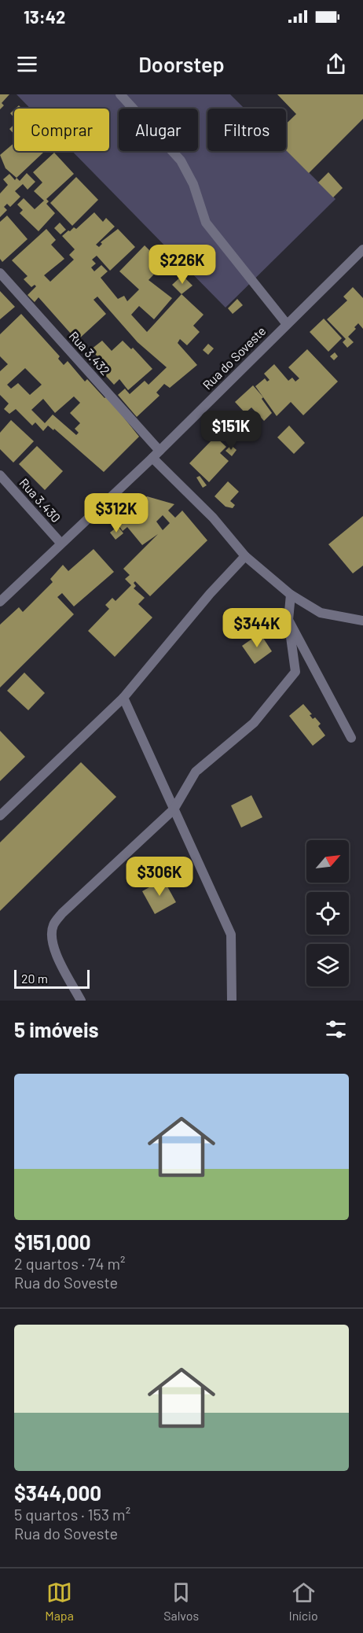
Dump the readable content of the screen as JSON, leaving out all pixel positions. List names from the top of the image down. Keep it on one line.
{"streets":{"street":["Rua 3.432","Rua do Soveste","Rua 3.430"]},"crossings":[["Rua 3.432","Rua do Soveste"],["Rua do Soveste","Rua 3.430"]],"scale_bar":"20 m","north":"top right","page":{"status":"13:42","header":"Doorstep","chip":["Comprar","Alugar","Filtros"],"price":["$226K","$151K","$312K","$344K","$306K"],"scale":"20 m","heading":"5 imóveis","list":[{"name":"$151,000","note":"2 quartos · 74 m² · Rua do Soveste"},{"name":"$344,000","note":"5 quartos · 153 m² · Rua do Soveste"}],"tabs":["Mapa","Salvos","Início"]}}
